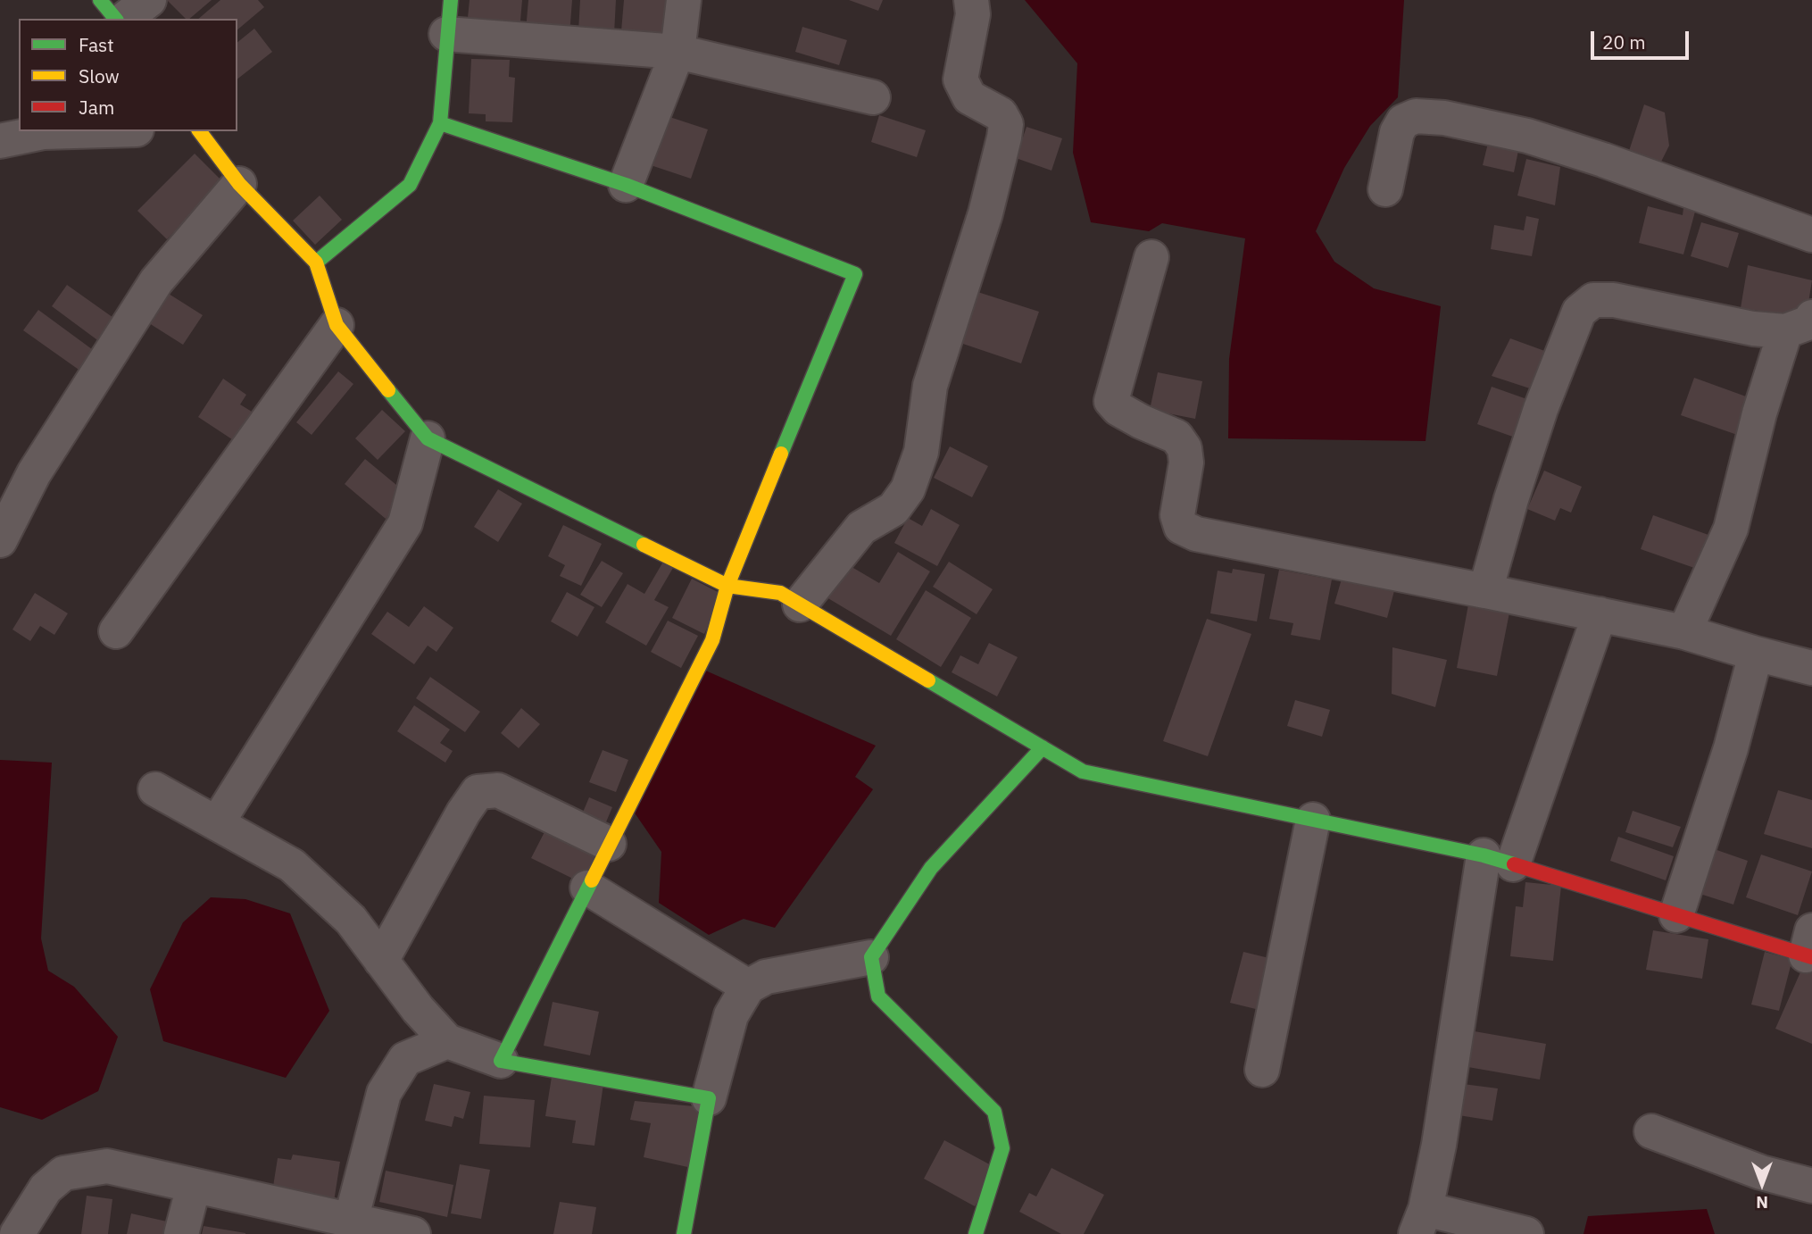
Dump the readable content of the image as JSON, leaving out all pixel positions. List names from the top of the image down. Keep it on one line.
{"legend":["Fast","Slow","Jam"],"scale_bar":"20 m","north":"bottom"}
